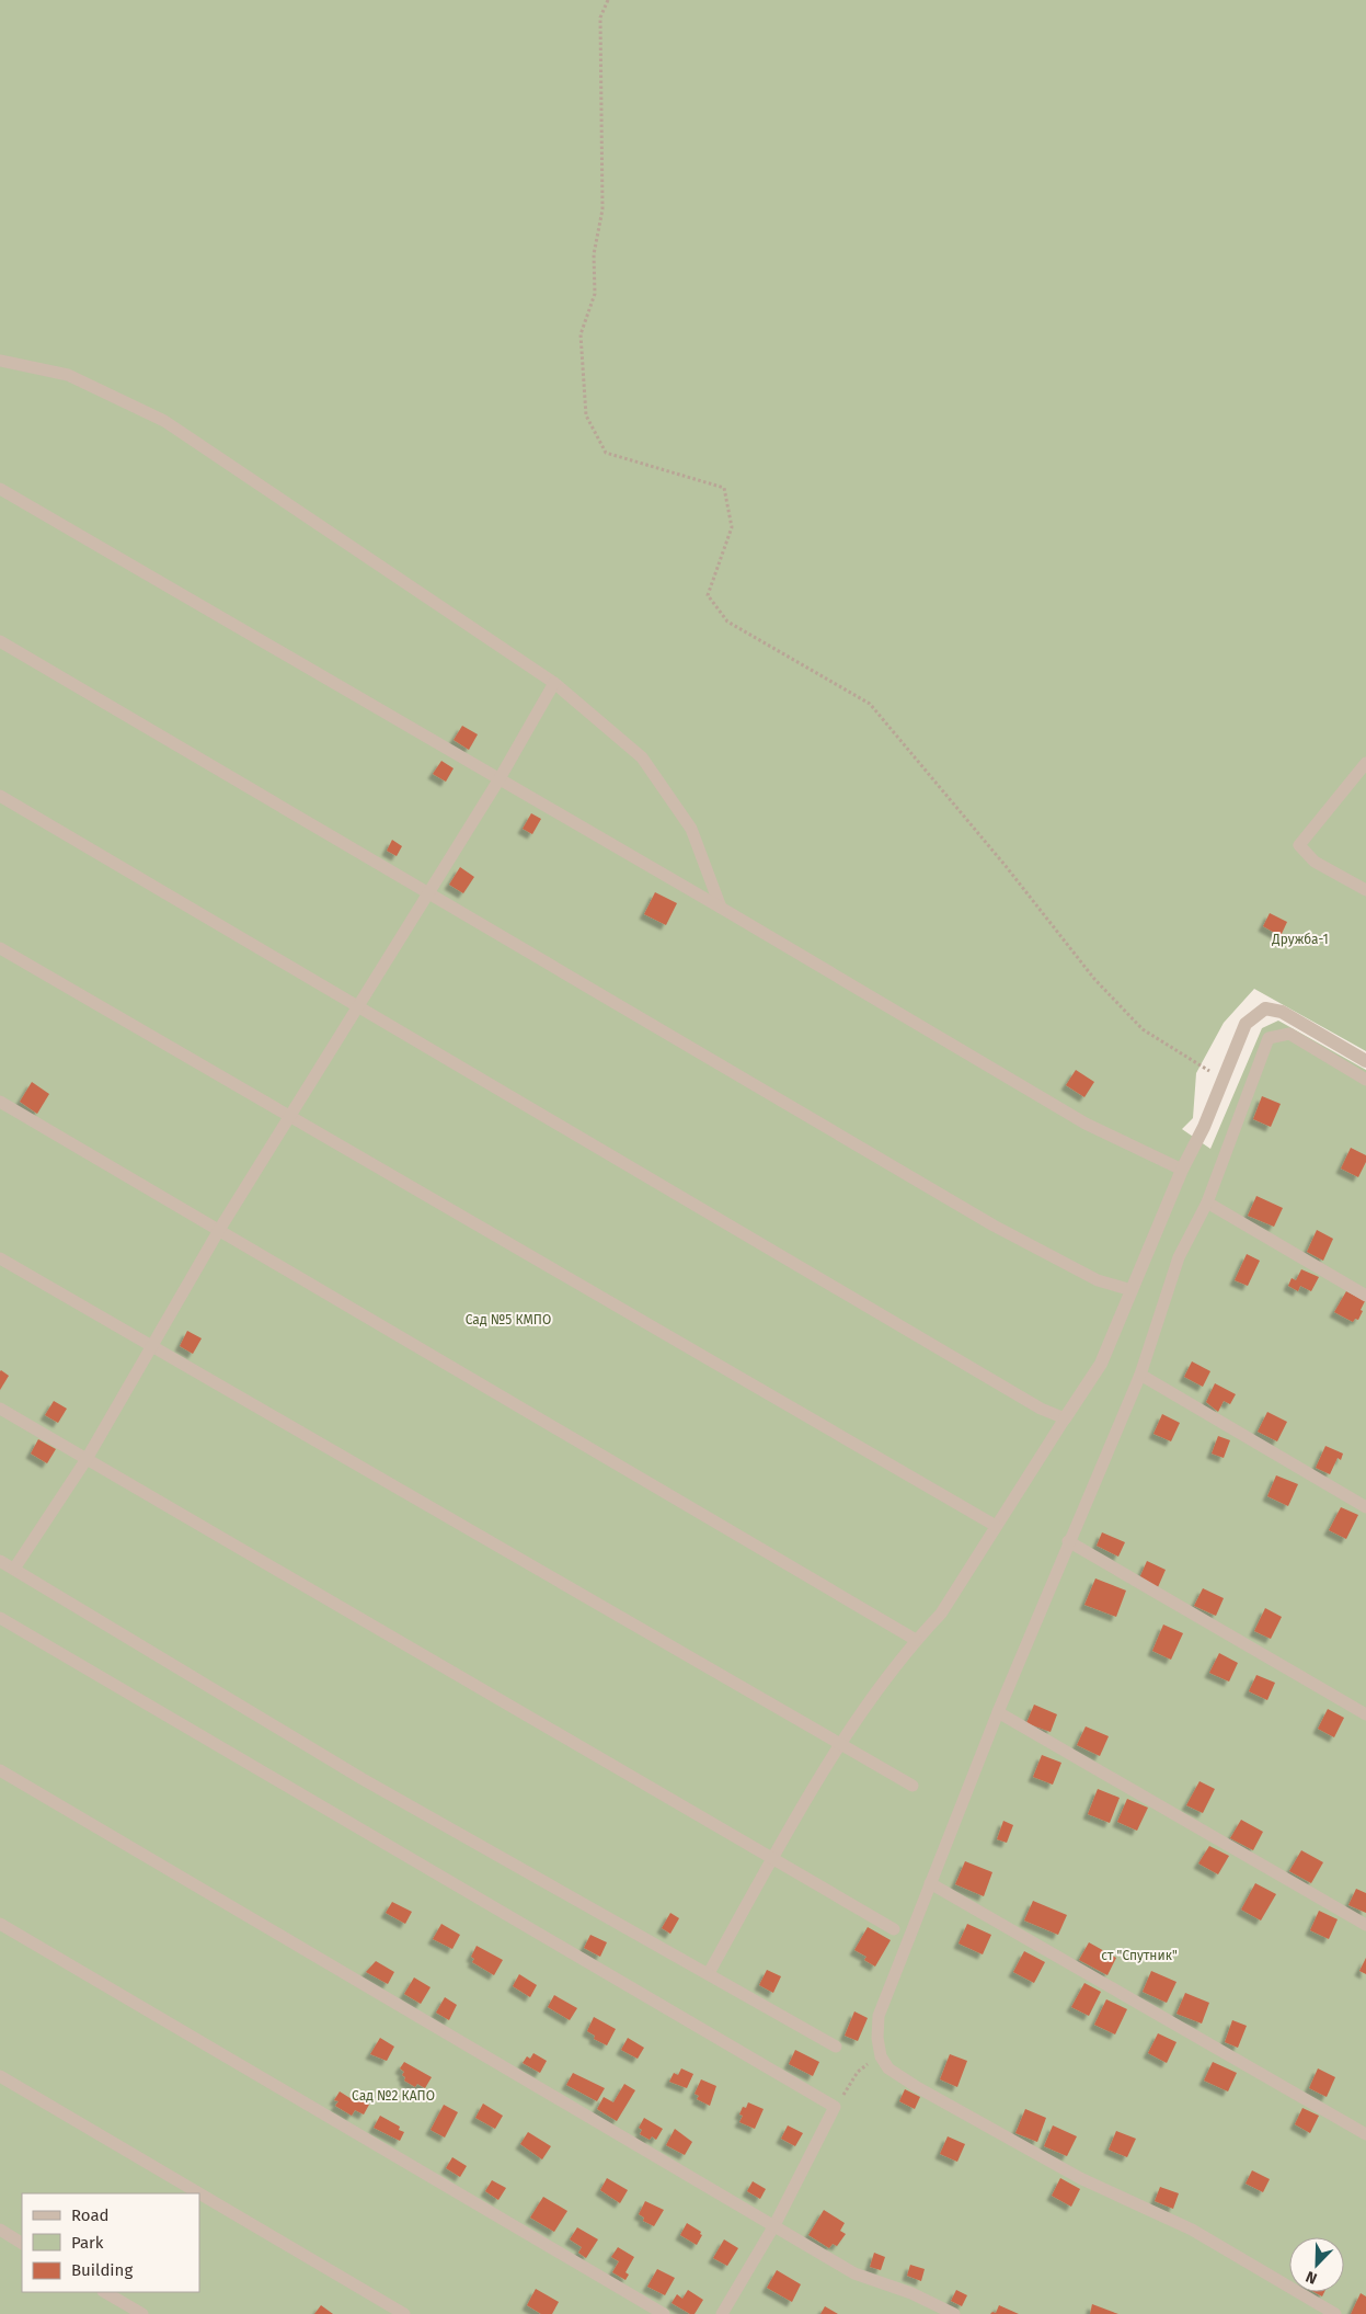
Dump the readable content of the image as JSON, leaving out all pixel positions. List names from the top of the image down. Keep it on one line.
{"parks":["Дружба-1","Сад №5 КМПО","ст \"Спутник\"","Сад №2 КАПО"],"legend":["Road","Park","Building"],"north":"bottom left"}
